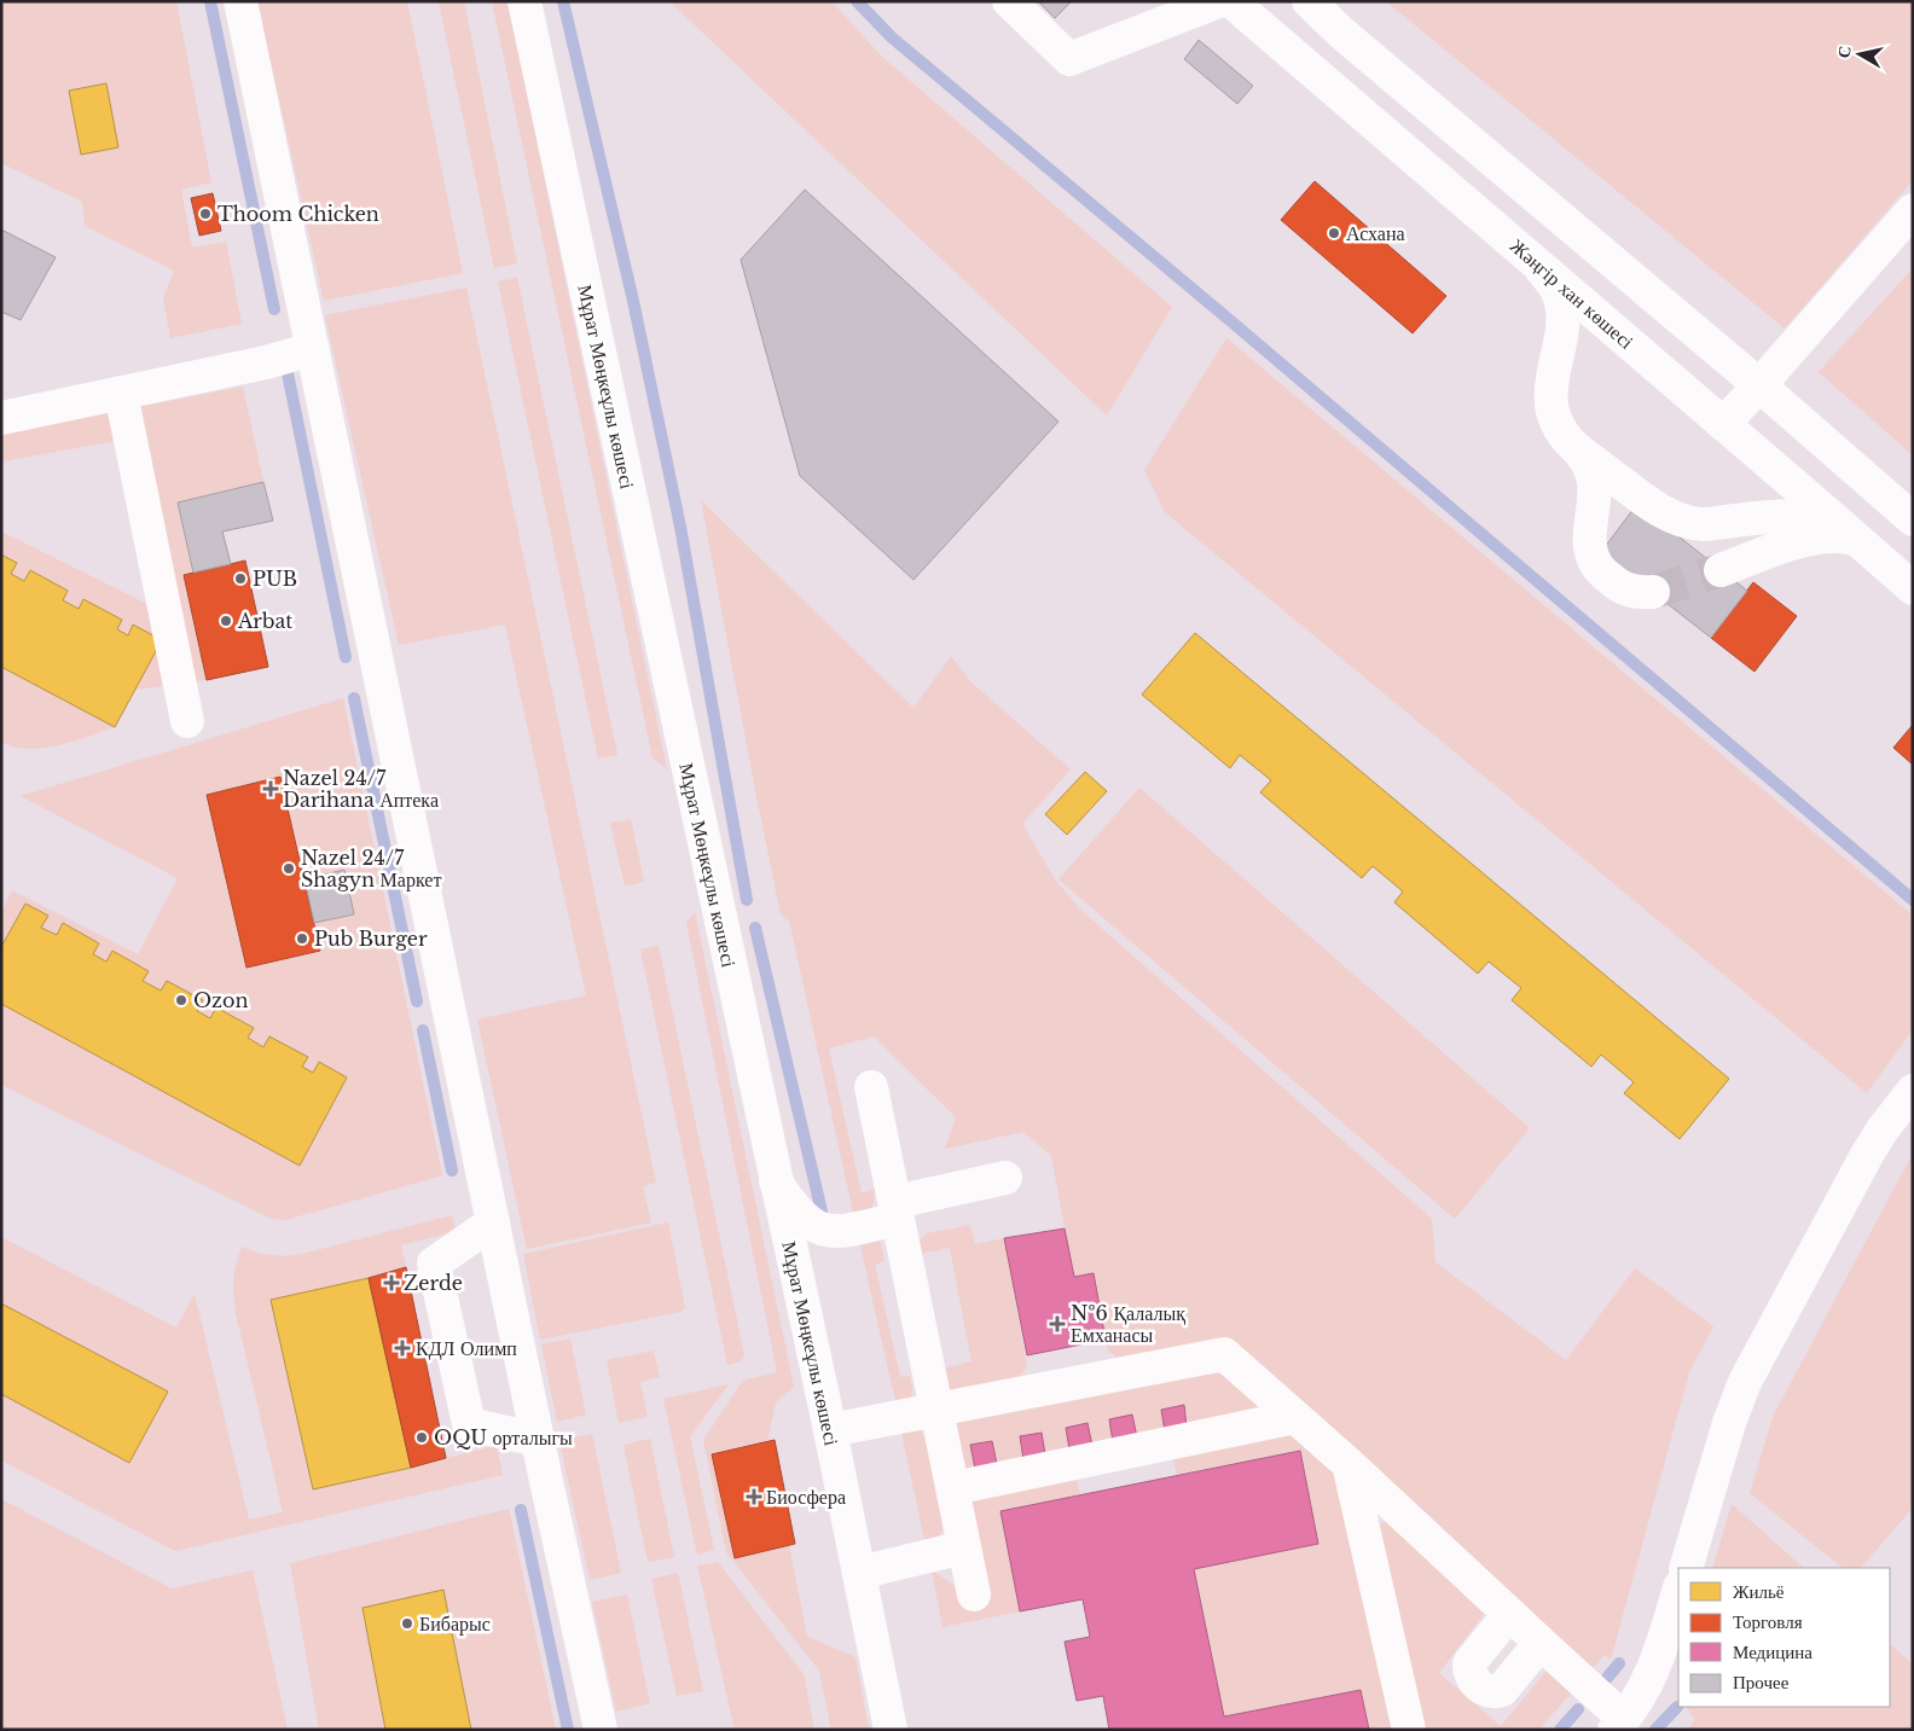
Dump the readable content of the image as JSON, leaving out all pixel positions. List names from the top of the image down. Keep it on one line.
{"streets":{"main road":["Жәңгір хан көшесі","Мұрат Мөңкеұлы көшесі"]},"places":{"other":["Thoom Chicken","Асхана","PUB","Arbat","Nazel 24/7 Shagyn Маркет","Pub Burger","Ozon","OQU орталыгы","Бибарыс"],"health":["Nazel 24/7 Darihana Аптека","Zerde","№6 Қалалық Емханасы","КДЛ Олимп","Биосфера"]},"legend":["Жильё","Торговля","Медицина","Прочее"],"north":"left"}
